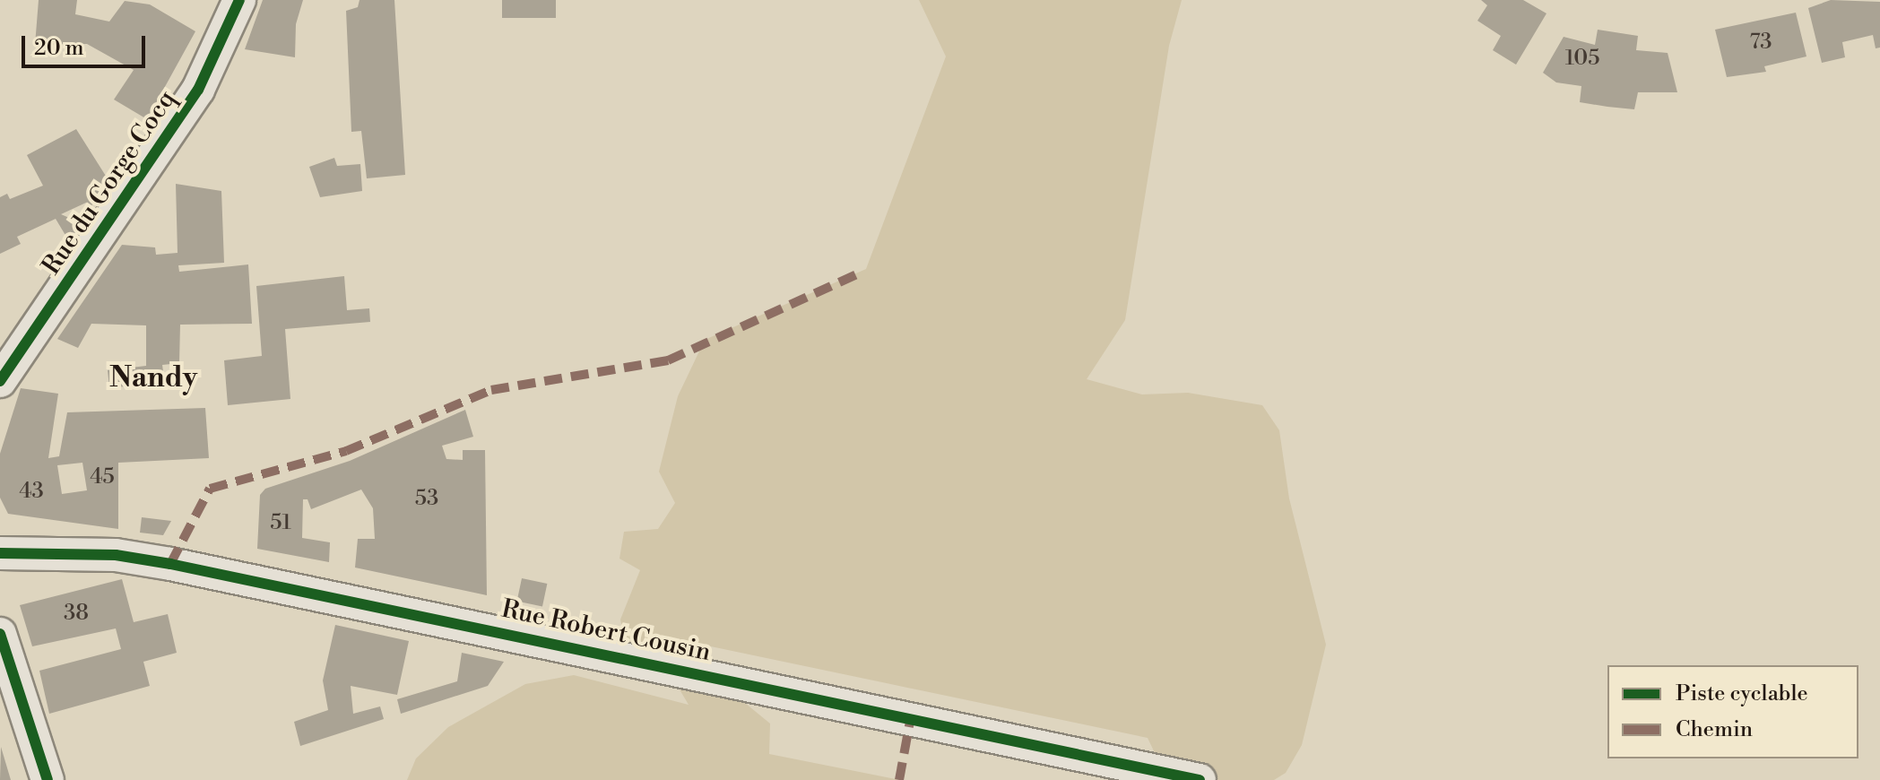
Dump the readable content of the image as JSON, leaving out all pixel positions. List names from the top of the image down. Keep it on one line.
{"streets":{"street":["Rue du Gorge Cocq","Rue Robert Cousin"]},"districts":["Nandy"],"house_numbers":["73","105","45","43","53","51","38"],"legend":["Piste cyclable","Chemin"],"scale_bar":"20 m"}
